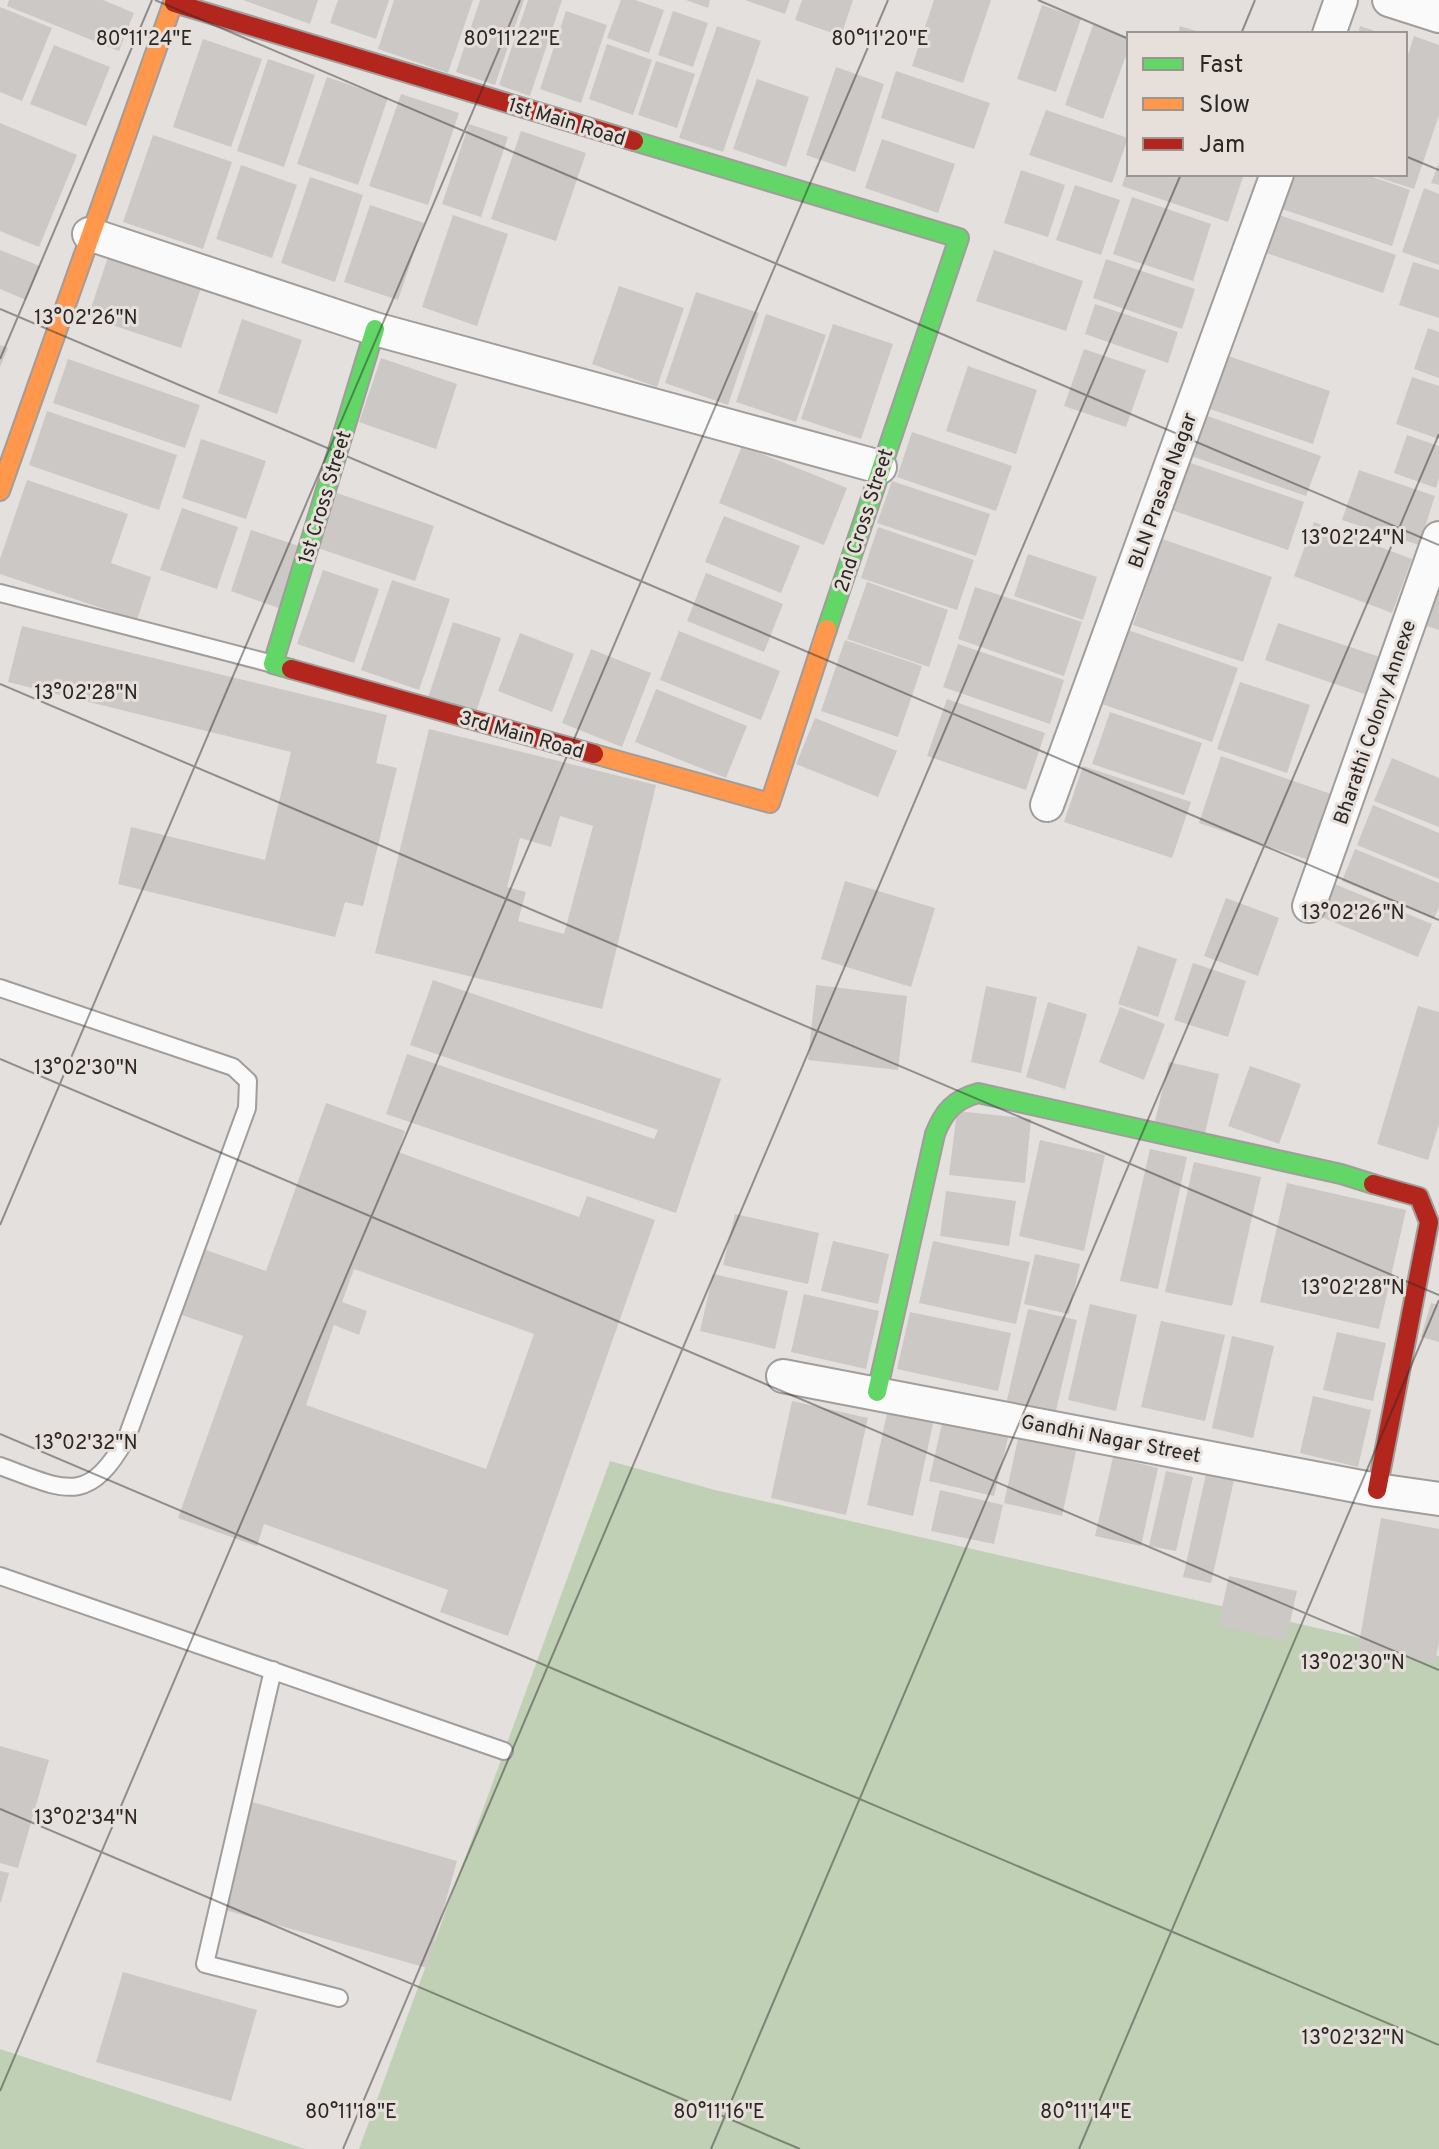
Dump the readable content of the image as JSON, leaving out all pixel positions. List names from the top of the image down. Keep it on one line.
{"streets":{"street":["1st Main Road","BLN Prasad Nagar","1st Cross Street","2nd Cross Street","Bharathi Colony Annexe","3rd Main Road","Gandhi Nagar Street"]},"crossings":[["1st Main Road","2nd Cross Street"],["1st Cross Street","3rd Main Road"],["2nd Cross Street","3rd Main Road"]],"legend":["Fast","Slow","Jam"],"coordinates":["80°11'24\"E","80°11'22\"E","80°11'20\"E","13°02'26\"N","13°02'24\"N","13°02'28\"N","13°02'30\"N","13°02'32\"N","13°02'34\"N","80°11'18\"E","80°11'16\"E","80°11'14\"E"]}
